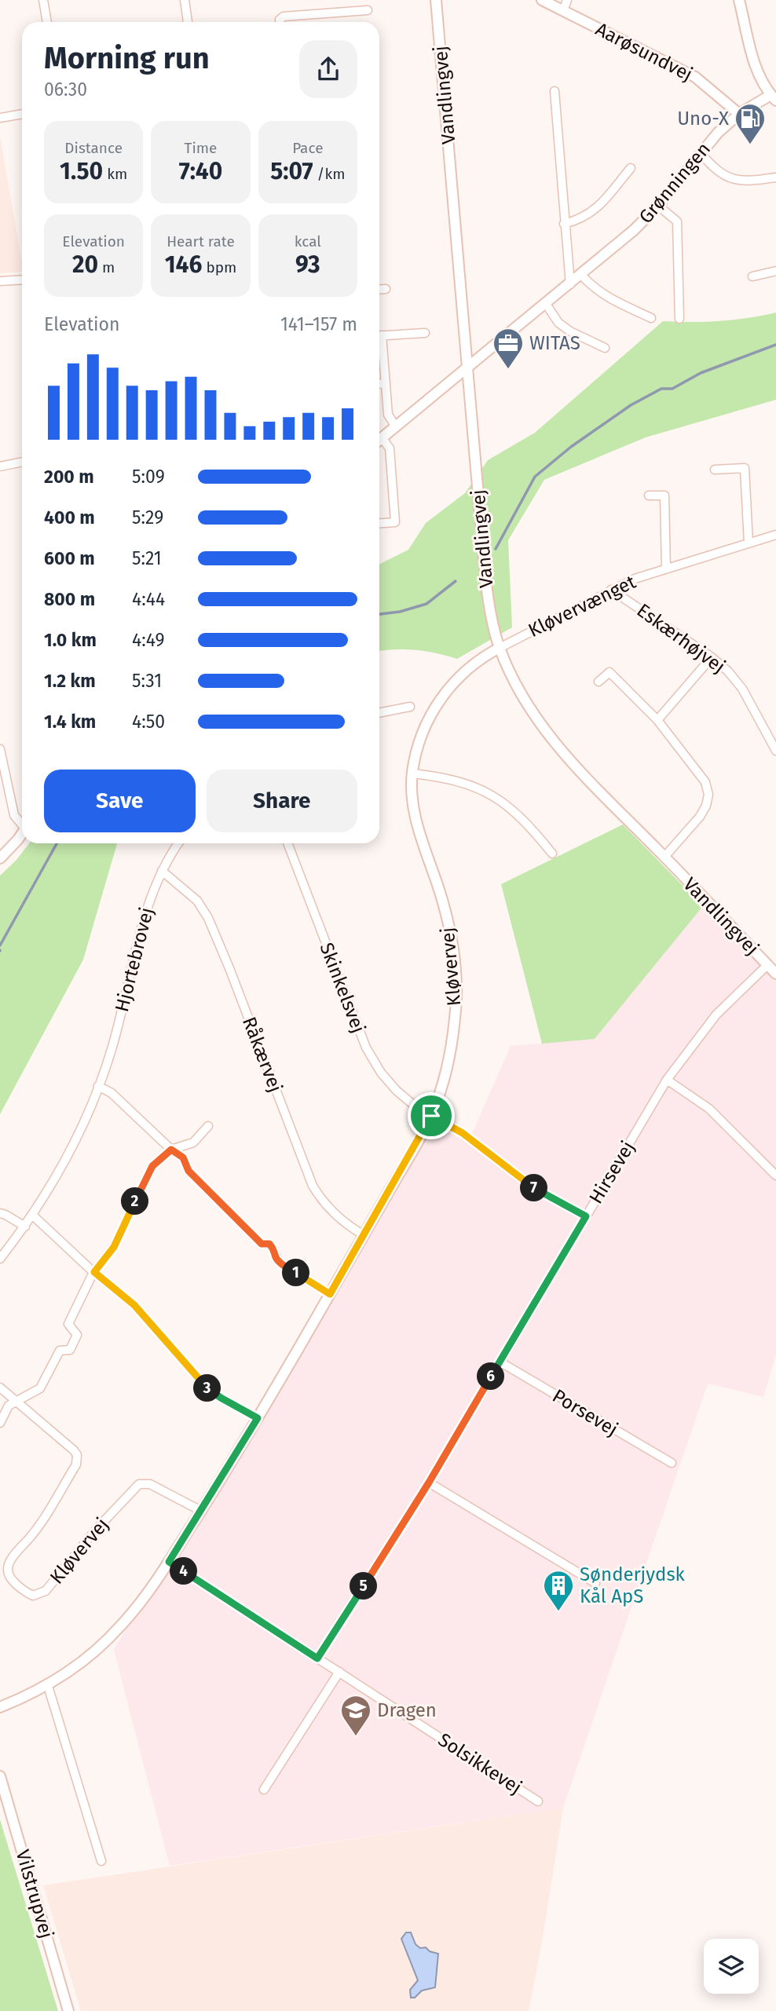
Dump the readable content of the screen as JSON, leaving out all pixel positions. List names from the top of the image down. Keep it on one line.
{"streets":{"street":["Aarøsundvej","Vandlingvej","Grønningen","Kløvervænget","Eskærhøjvej","Hjortebrovej","Kløvervej","Skinkelsvej","Råkærvej","Hirsevej","Porsevej","Solsikkevej","Vilstrupvej"]},"crossings":[["Aarøsundvej","Grønningen"],["Vandlingvej","Grønningen"],["Vandlingvej","Kløvervænget"],["Vandlingvej","Kløvervej"],["Vandlingvej","Hirsevej"],["Kløvervænget","Eskærhøjvej"],["Kløvervænget","Kløvervej"],["Hjortebrovej","Råkærvej"],["Kløvervej","Skinkelsvej"],["Kløvervej","Råkærvej"],["Kløvervej","Solsikkevej"],["Skinkelsvej","Hirsevej"],["Hirsevej","Porsevej"],["Hirsevej","Solsikkevej"]],"places":{"fuel station":["Uno-X"],"office":["WITAS"],"building":["Sønderjydsk Kål ApS"],"school or university":["Dragen"]},"page":{"heading":["Morning run","06:30"],"stats":[["Distance","1.50 km"],["Time","7:40"],["Pace","5:07 /km"],["Elevation","20 m"],["Heart rate","146 bpm"],["kcal","93"]],"chart":["Elevation","141–157 m"],"list":[{"name":"200 m","note":"5:09"},{"name":"400 m","note":"5:29"},{"name":"600 m","note":"5:21"},{"name":"800 m","note":"4:44"},{"name":"1.0 km","note":"4:49"},{"name":"1.2 km","note":"5:31"},{"name":"1.4 km","note":"4:50"}],"buttons":["Save","Share"],"pins":["7","2","1","6","3","4","5"]}}
